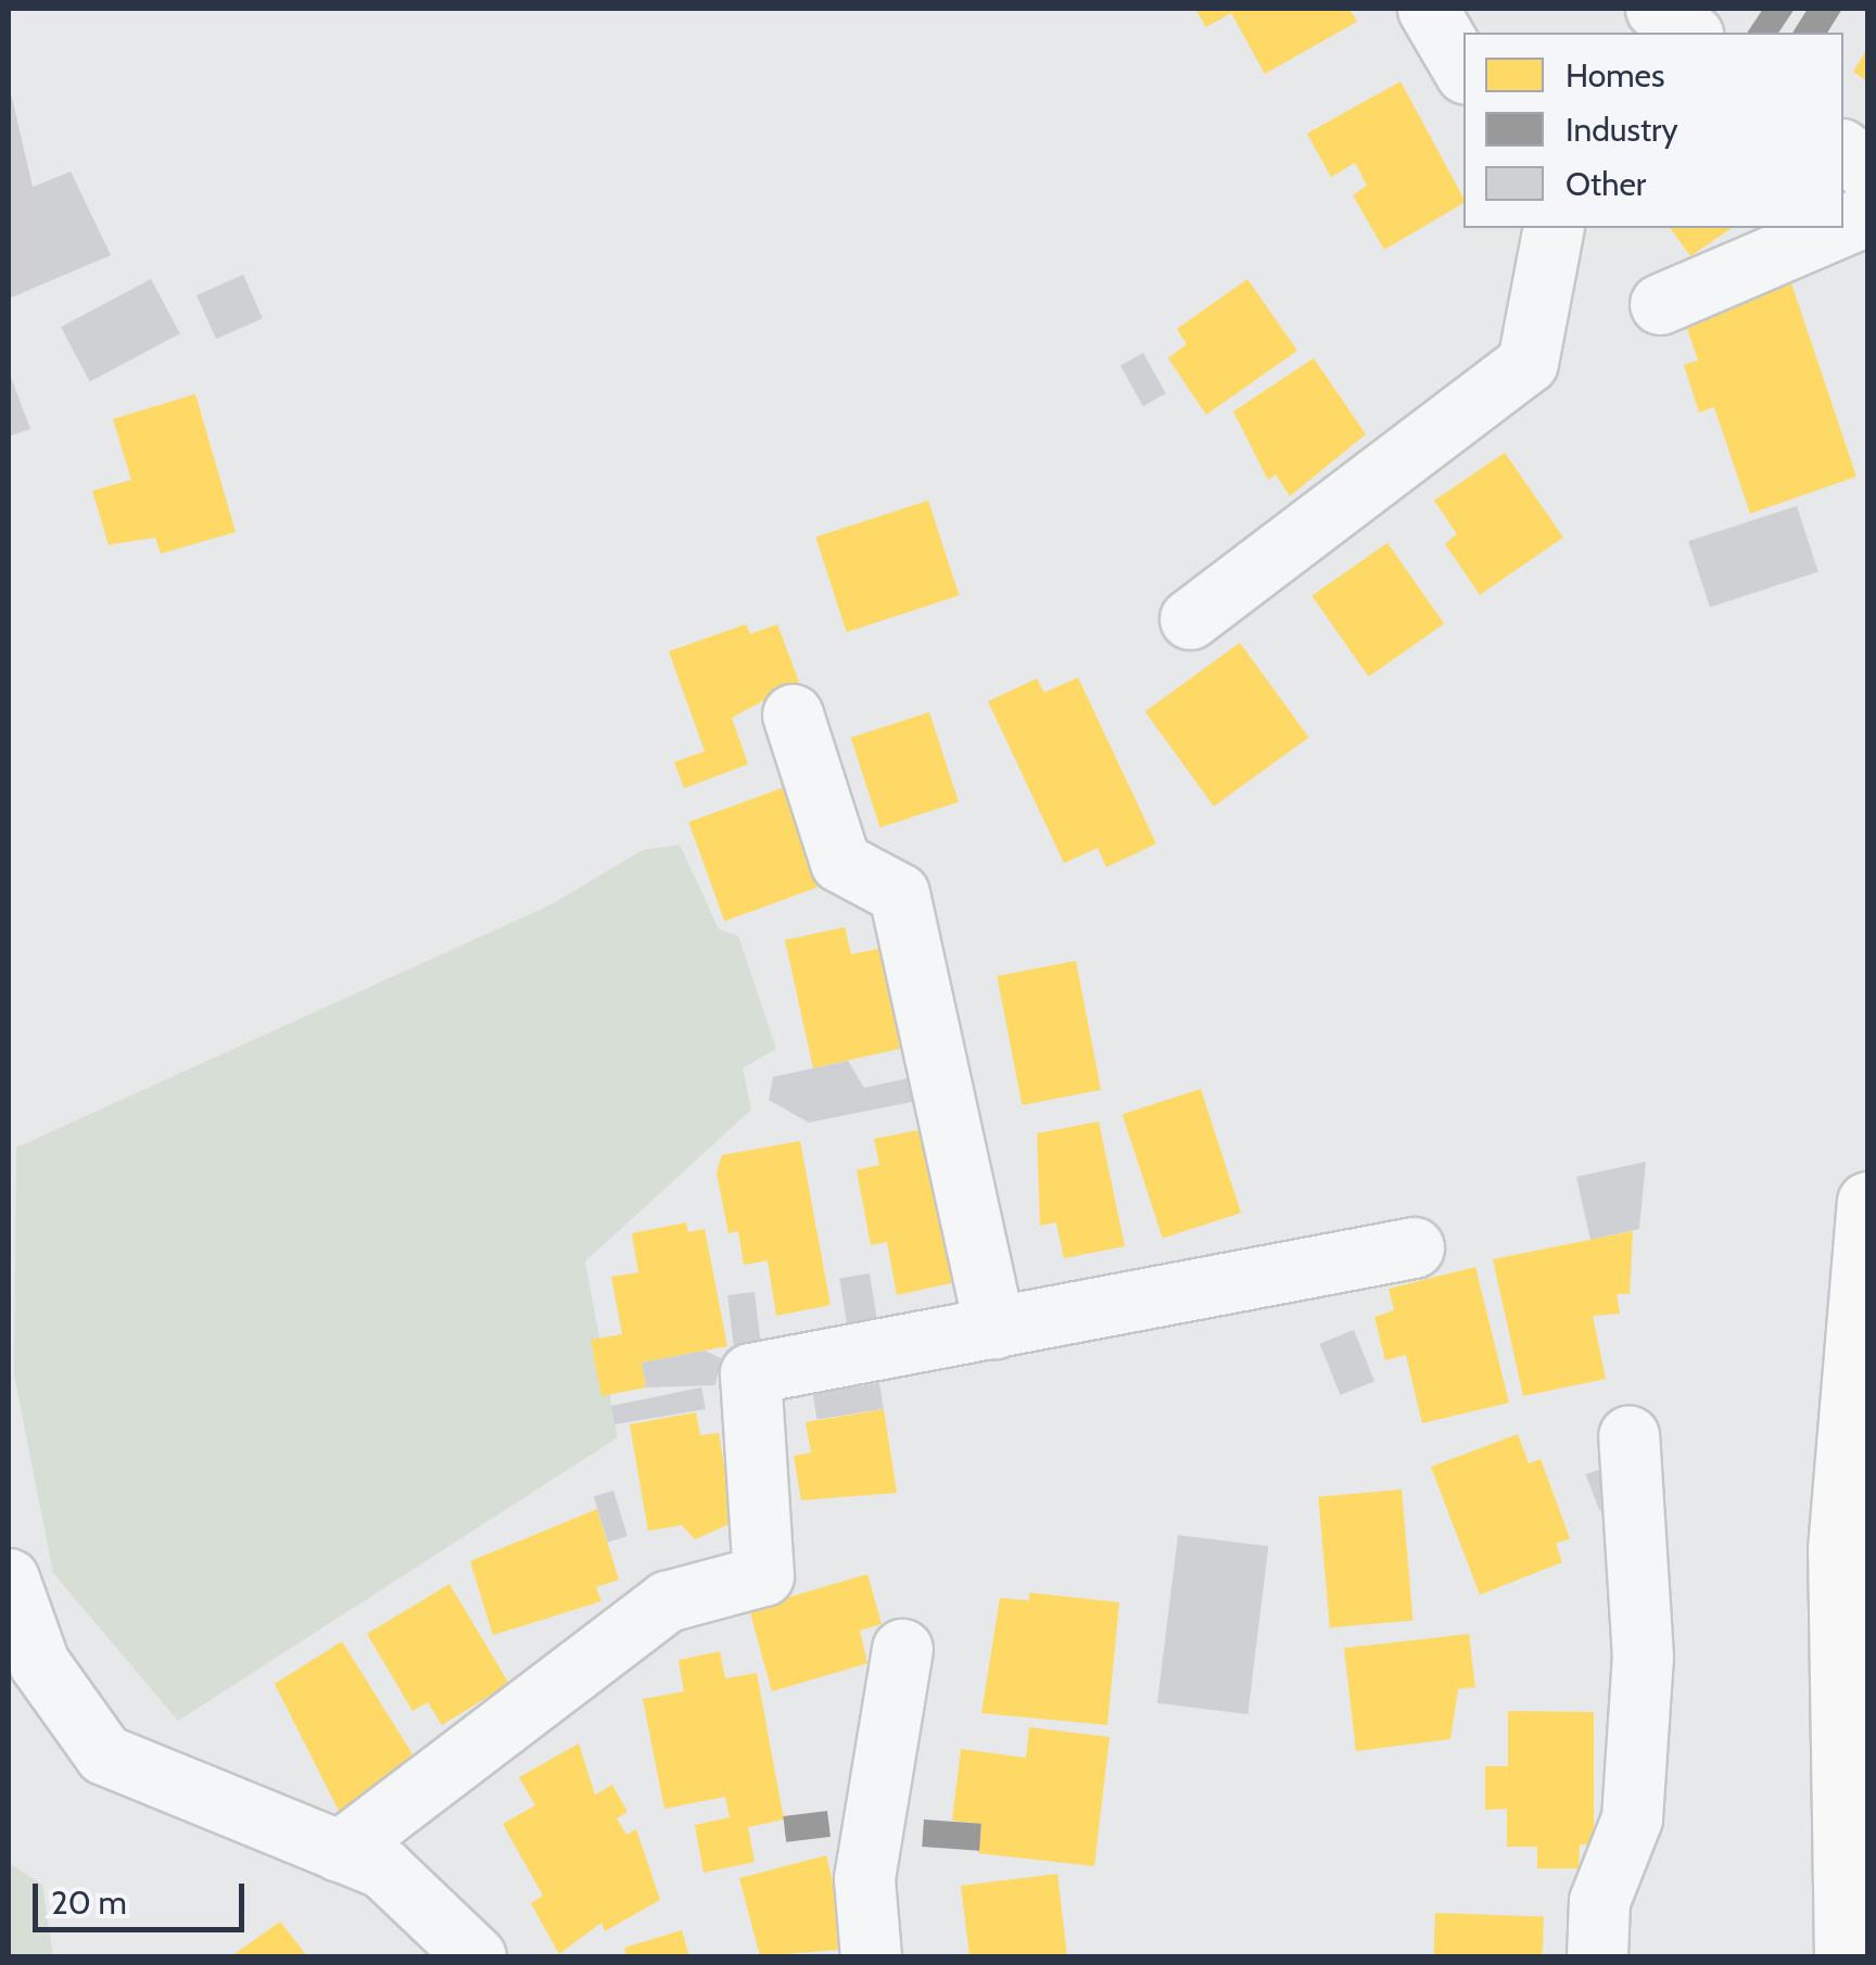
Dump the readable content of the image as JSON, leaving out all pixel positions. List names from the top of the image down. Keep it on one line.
{"legend":["Homes","Industry","Other"],"scale_bar":"20 m"}
